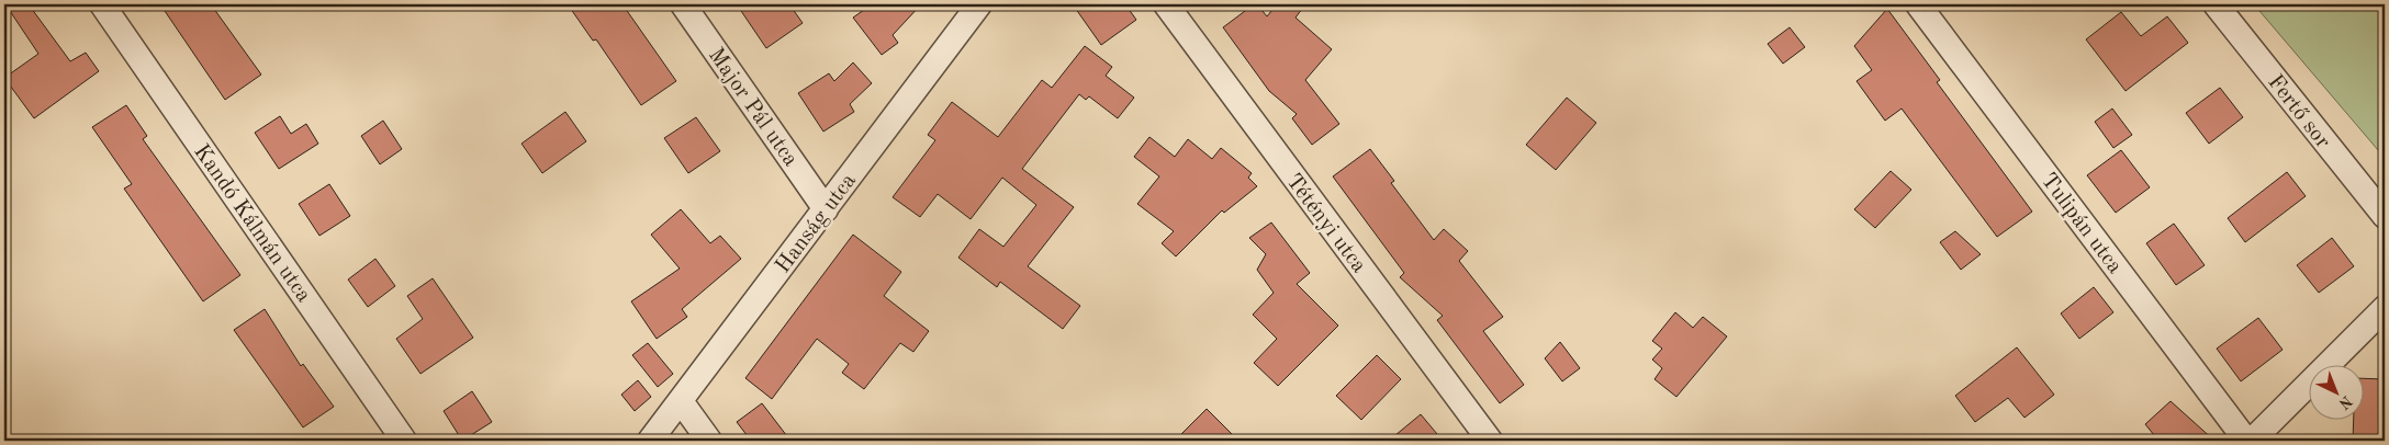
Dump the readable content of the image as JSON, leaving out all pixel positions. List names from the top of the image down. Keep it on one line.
{"streets":{"street":["Major Pál utca","Fertő sor","Kandó Kálmán utca","Hanság utca","Tétényi utca","Tulipán utca"]},"crossings":[["Major Pál utca","Hanság utca"]],"north":"bottom right"}
